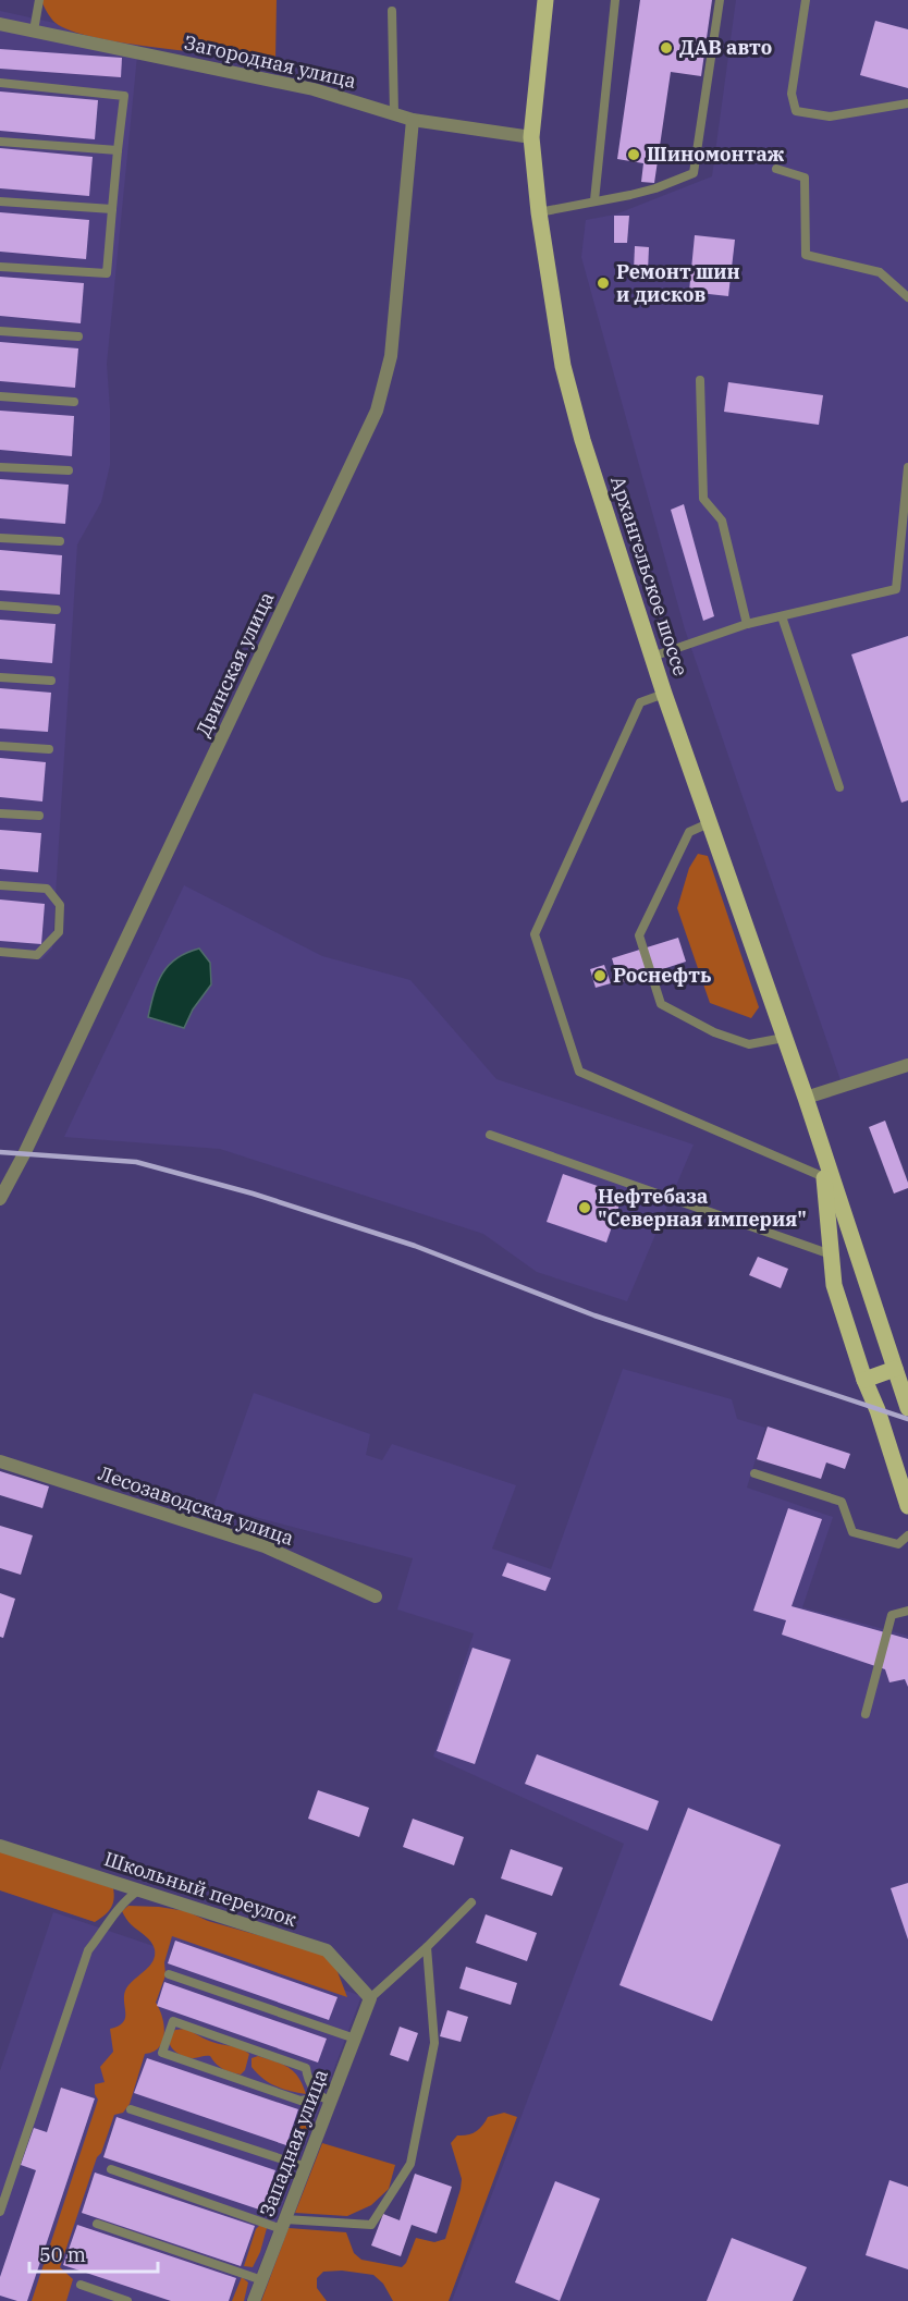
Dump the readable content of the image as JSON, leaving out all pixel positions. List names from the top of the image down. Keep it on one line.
{"streets":{"main road":["Архангельское шоссе"],"street":["Загородная улица","Двинская улица","Лесозаводская улица","Школьный переулок","Западная улица"]},"crossings":[["Загородная улица","Архангельское шоссе"],["Загородная улица","Двинская улица"],["Школьный переулок","Западная улица"]],"places":["ДАВ авто","Шиномонтаж","Ремонт шин и дисков","Роснефть","Нефтебаза \"Северная империя\""],"scale_bar":"50 m"}
